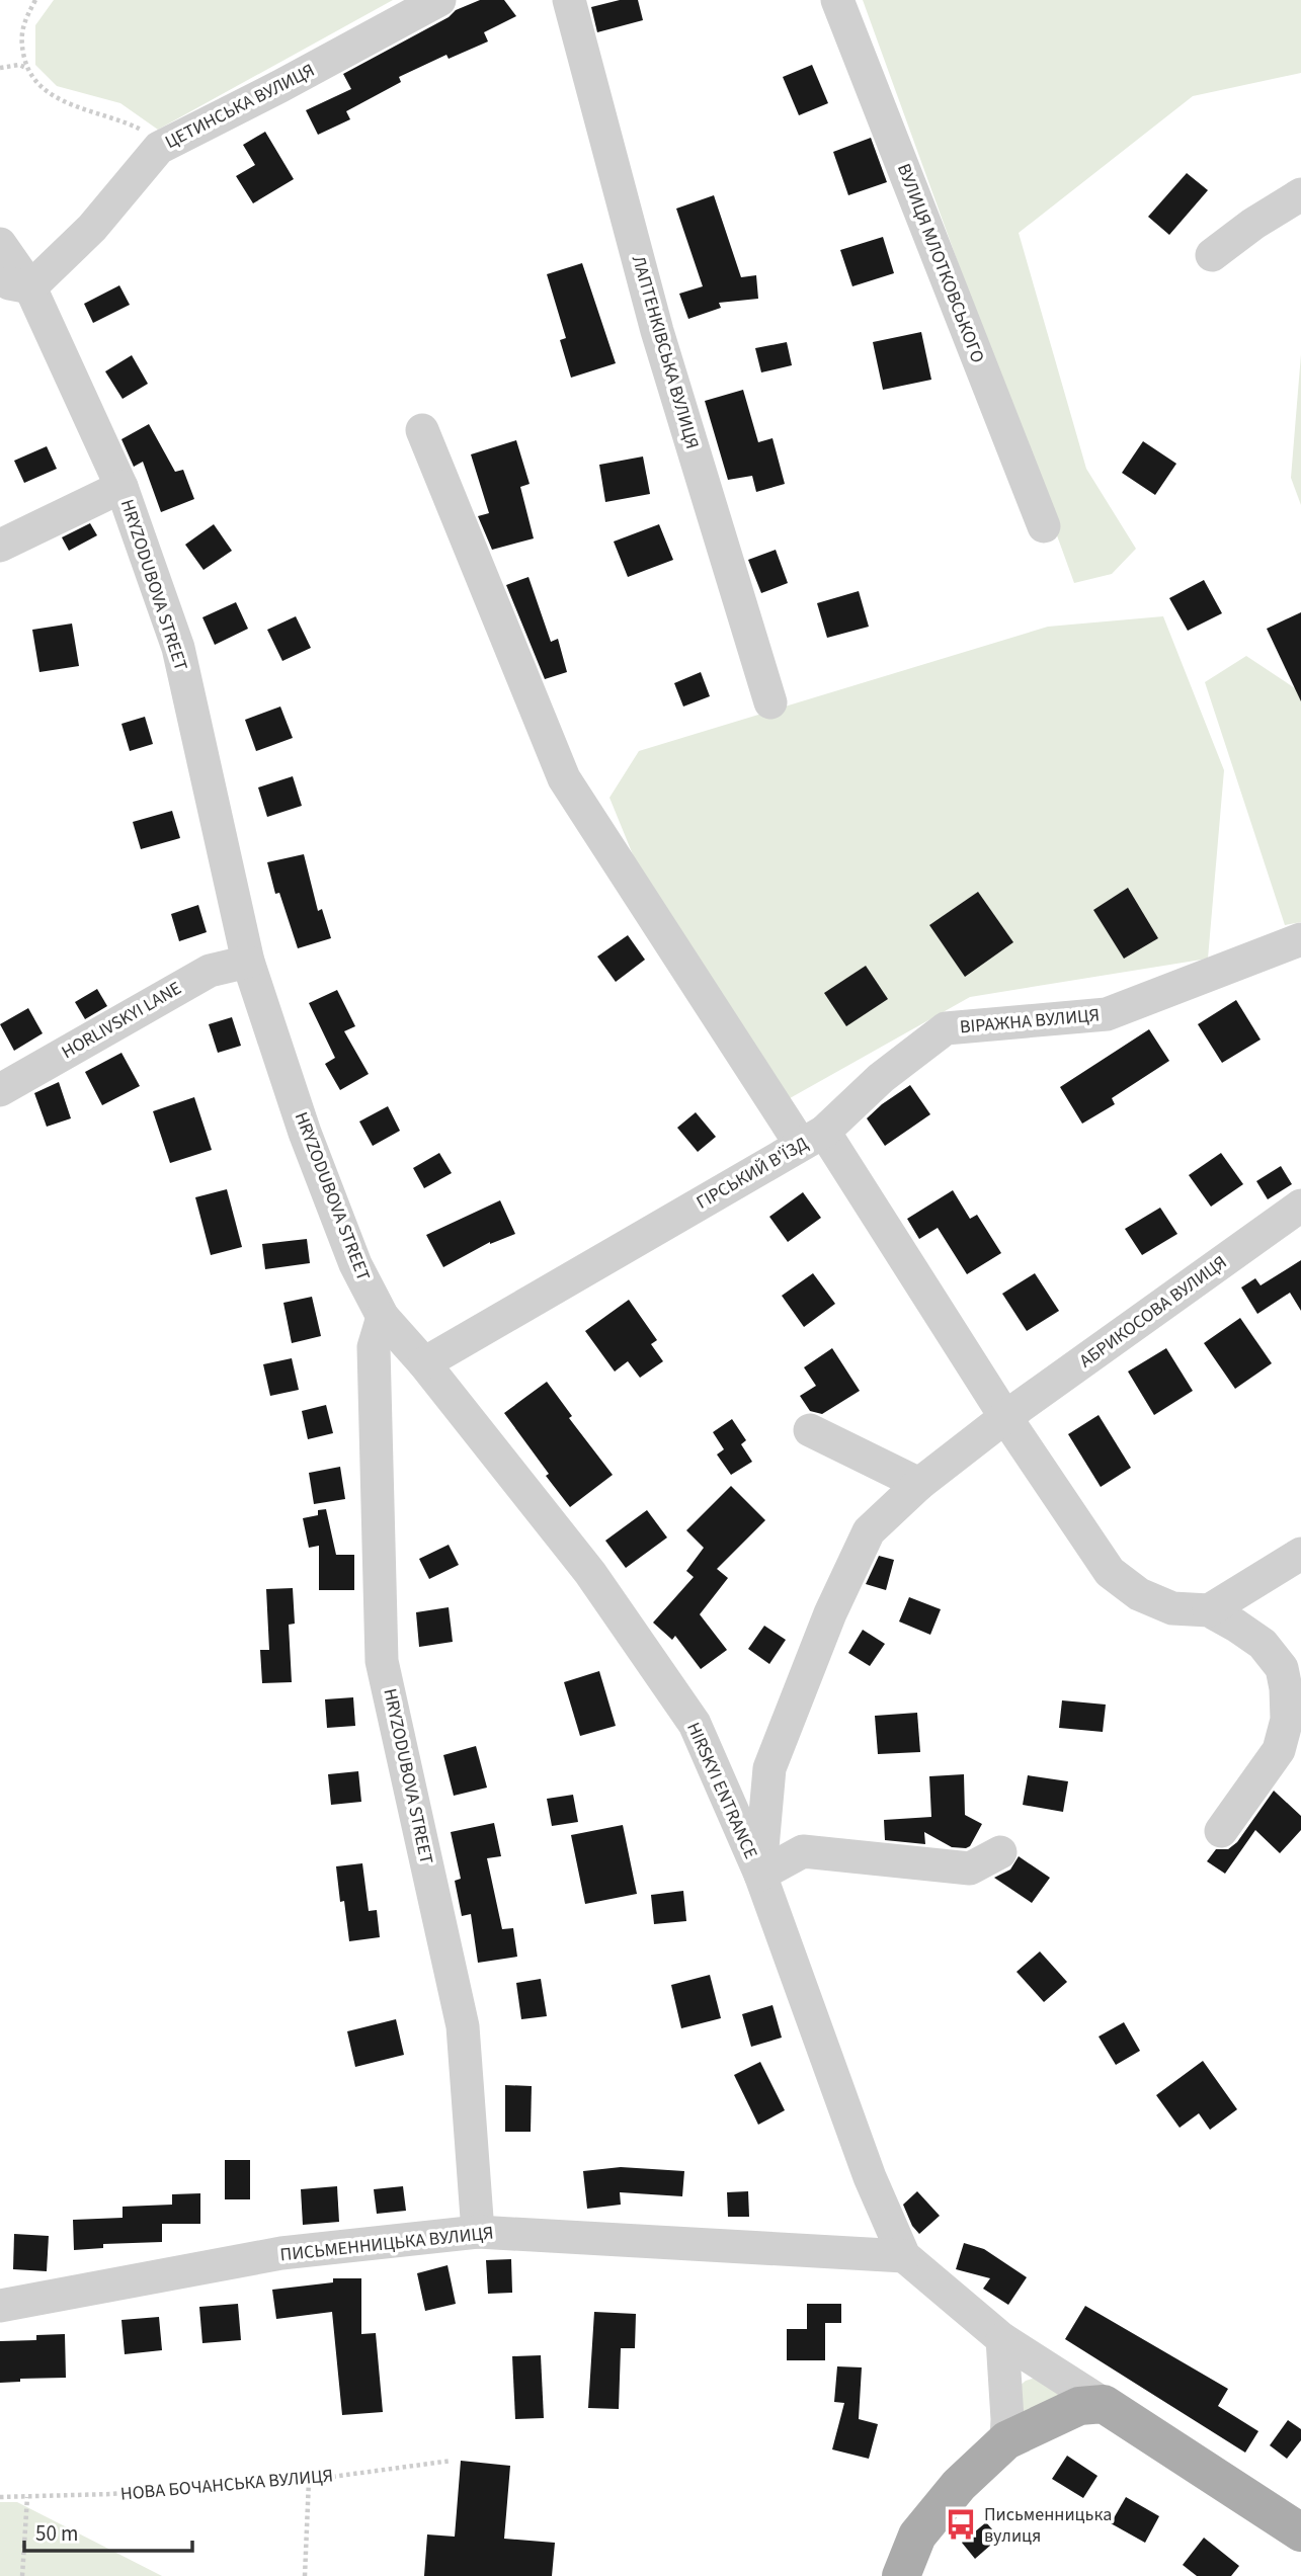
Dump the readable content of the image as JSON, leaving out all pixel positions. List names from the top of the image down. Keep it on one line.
{"streets":{"street":["ЦЕТИНСЬКА ВУЛИЦЯ","ВУЛИЦЯ МЛОТКОВСЬКОГО","ЛАПТЕНКІВСЬКА ВУЛИЦЯ","HRYZODUBOVA STREET","HORLIVSKYI LANE","ВІРАЖНА ВУЛИЦЯ","ГІРСЬКИЙ В'ЇЗД","АБРИКОСОВА ВУЛИЦЯ","HIRSKYI ENTRANCE","ПИСЬМЕННИЦЬКА ВУЛИЦЯ"],"path":["НОВА БОЧАНСЬКА ВУЛИЦЯ"]},"crossings":[["ЦЕТИНСЬКА ВУЛИЦЯ","HRYZODUBOVA STREET"],["HRYZODUBOVA STREET","HORLIVSKYI LANE"],["HRYZODUBOVA STREET","HIRSKYI ENTRANCE"],["HRYZODUBOVA STREET","ПИСЬМЕННИЦЬКА ВУЛИЦЯ"],["ВІРАЖНА ВУЛИЦЯ","ГІРСЬКИЙ В'ЇЗД"],["ГІРСЬКИЙ В'ЇЗД","АБРИКОСОВА ВУЛИЦЯ"],["ГІРСЬКИЙ В'ЇЗД","HIRSKYI ENTRANCE"],["HIRSKYI ENTRANCE","ПИСЬМЕННИЦЬКА ВУЛИЦЯ"]],"places":{"bus stop":["Письменницька вулиця"]},"scale_bar":"50 m"}
